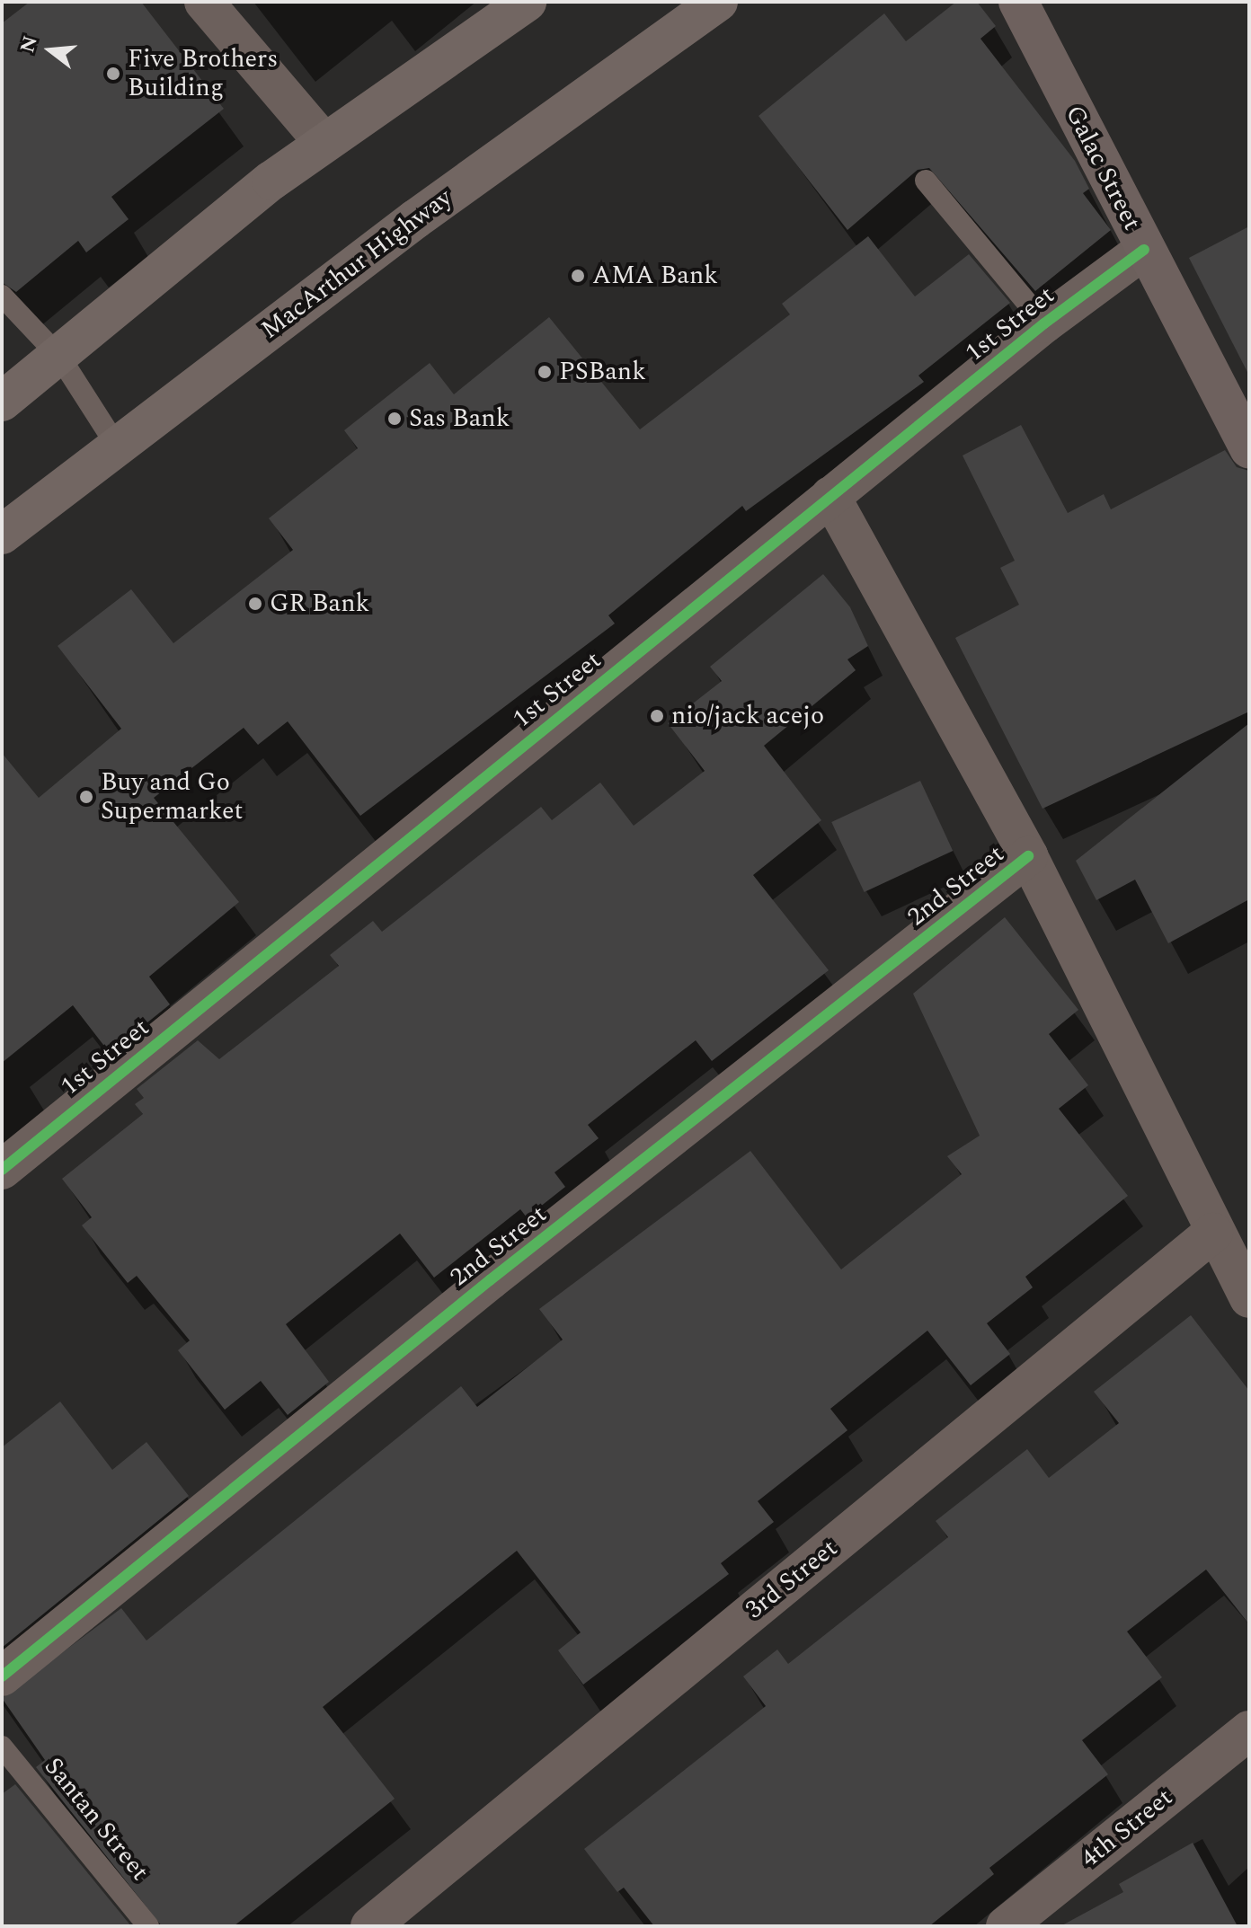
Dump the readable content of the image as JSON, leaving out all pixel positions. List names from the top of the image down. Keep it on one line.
{"streets":{"highway":["MacArthur Highway"],"street":["Galac Street","1st Street","2nd Street","3rd Street","4th Street"],"lane":["Santan Street"]},"crossings":[["Galac Street","1st Street"]],"places":["Five Brothers Building","AMA Bank","PSBank","Sas Bank","GR Bank","nio/jack acejo","Buy and Go Supermarket"],"north":"left"}
